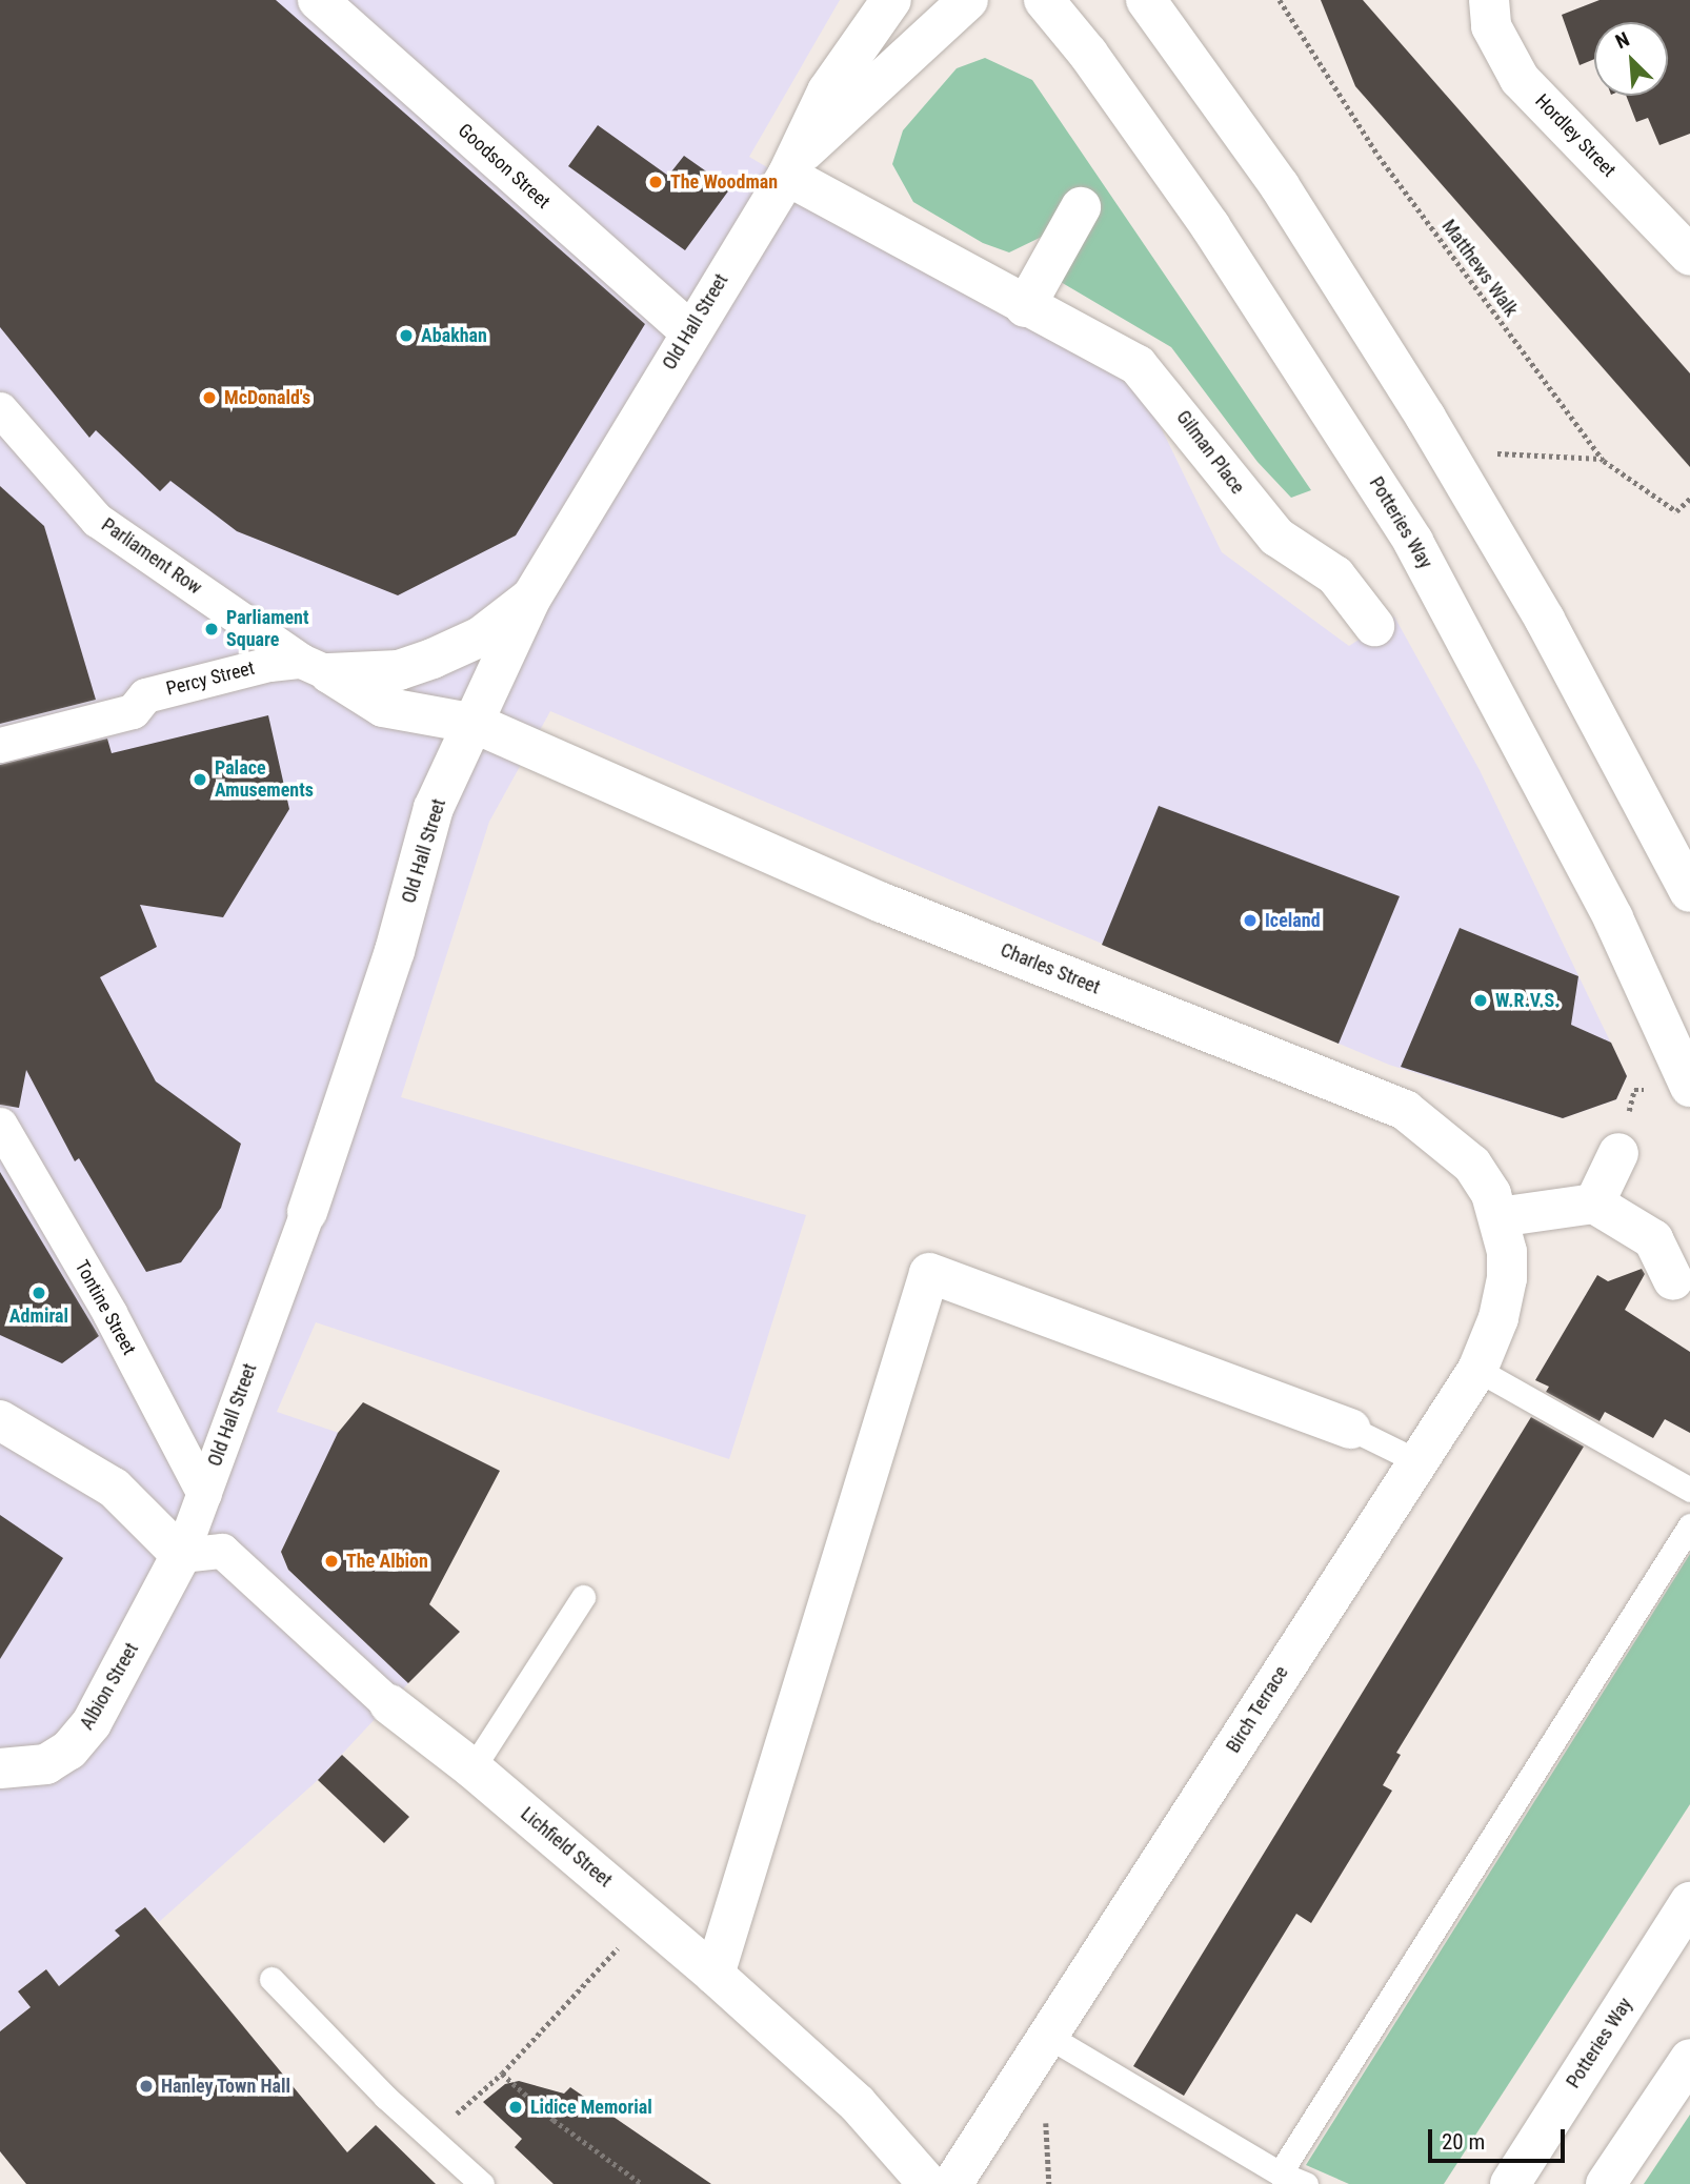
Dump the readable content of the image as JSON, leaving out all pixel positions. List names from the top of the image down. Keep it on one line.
{"streets":{"main road":["Hordley Street","Goodson Street","Old Hall Street","Gilman Place","Potteries Way","Parliament Row","Charles Street","Albion Street","Birch Terrace","Lichfield Street"],"street":["Percy Street","Tontine Street"],"path":["Matthews Walk"]},"crossings":[["Goodson Street","Old Hall Street"],["Old Hall Street","Gilman Place"],["Old Hall Street","Parliament Row"],["Old Hall Street","Charles Street"],["Old Hall Street","Tontine Street"],["Old Hall Street","Albion Street"],["Old Hall Street","Lichfield Street"],["Parliament Row","Percy Street"],["Parliament Row","Charles Street"],["Charles Street","Birch Terrace"],["Albion Street","Lichfield Street"]],"places":["The Woodman","Abakhan","McDonald's","Parliament Square","Palace Amusements","Iceland","W.R.V.S.","Admiral","The Albion","Hanley Town Hall","Lidice Memorial"],"scale_bar":"20 m","north":"top left"}
